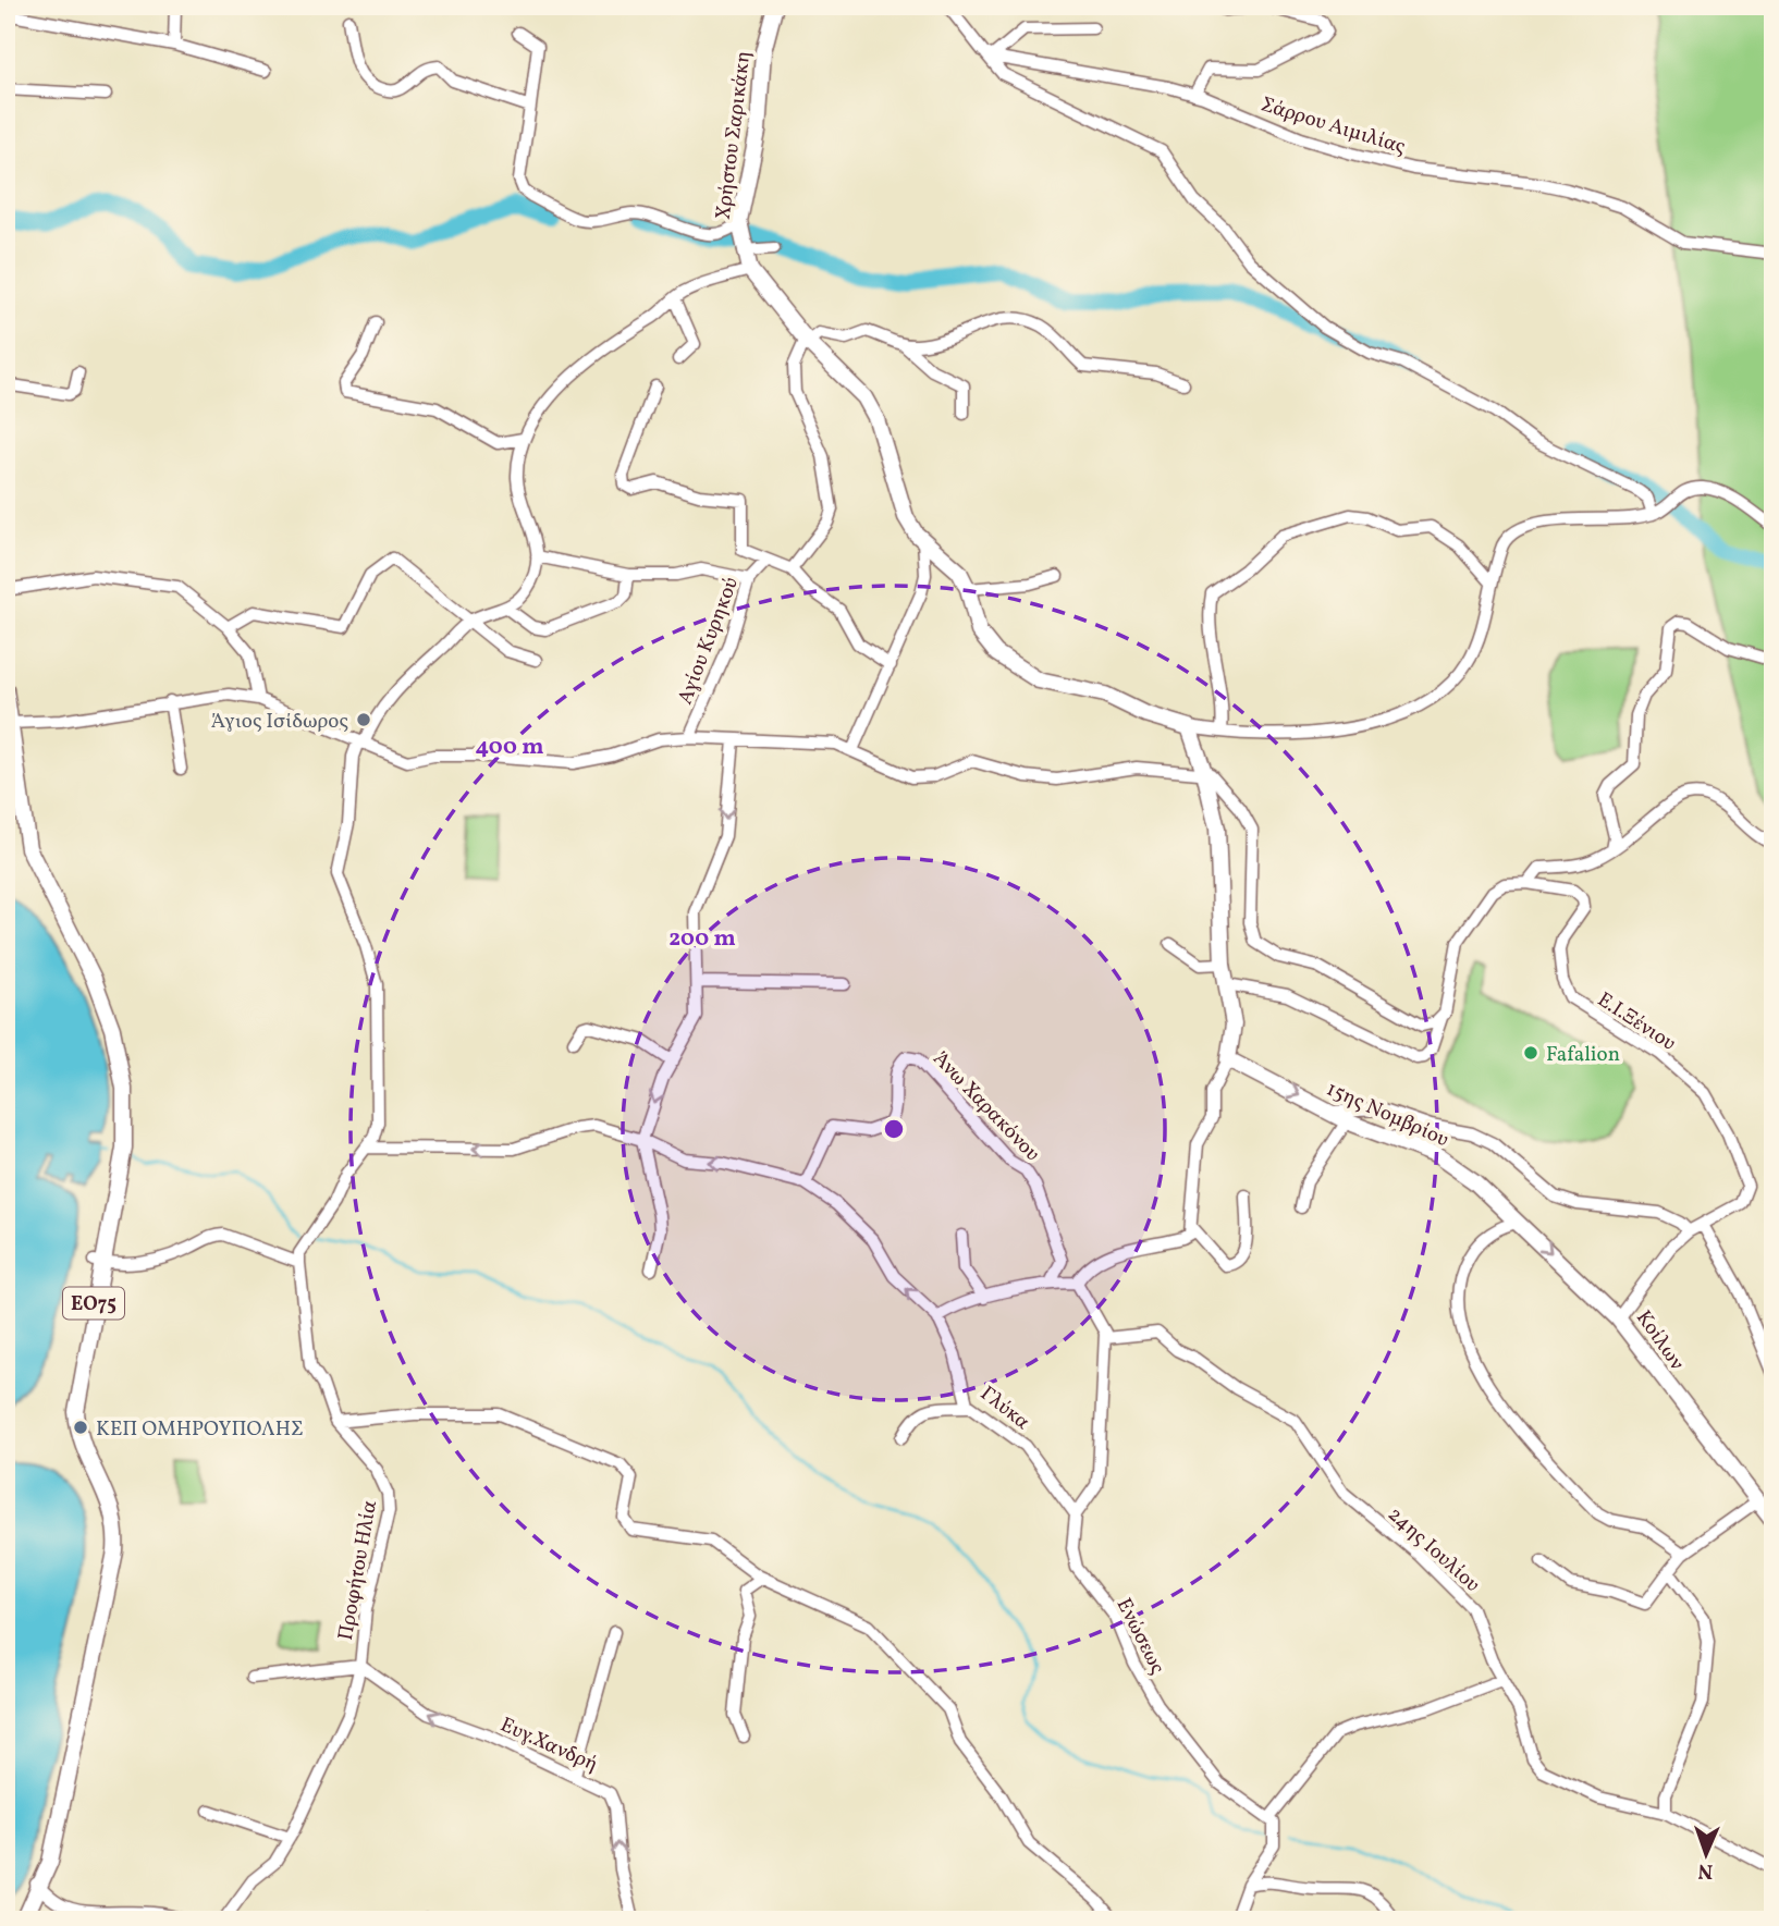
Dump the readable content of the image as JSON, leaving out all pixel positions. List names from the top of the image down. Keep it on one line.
{"streets":{"main road":["Χρήστου Σαρικάκη","15ης Νομβρίου","ΕΟ75","Κοίλων"],"street":["Σάρρου Αιμιλίας","Αγίου Κυρηκού","Ε.Ι.Ξένιου","Άνω Χαρακόνου","Γλύκα","24ης Ιουλίου","Προφήτου Ηλία","Ενώσεως","Ευγ.Χανδρή"]},"crossings":[["Ε.Ι.Ξένιου","Κοίλων"],["15ης Νομβρίου","Κοίλων"],["Γλύκα","Ενώσεως"],["Προφήτου Ηλία","Ευγ.Χανδρή"]],"one_way":["15ης Νομβρίου","Ευγ.Χανδρή"],"places":["Άγιος Ισίδωρος","Fafalion","ΚΕΠ ΟΜΗΡΟΥΠΟΛΗΣ"],"north":"bottom","rings":["400 m","200 m"]}
